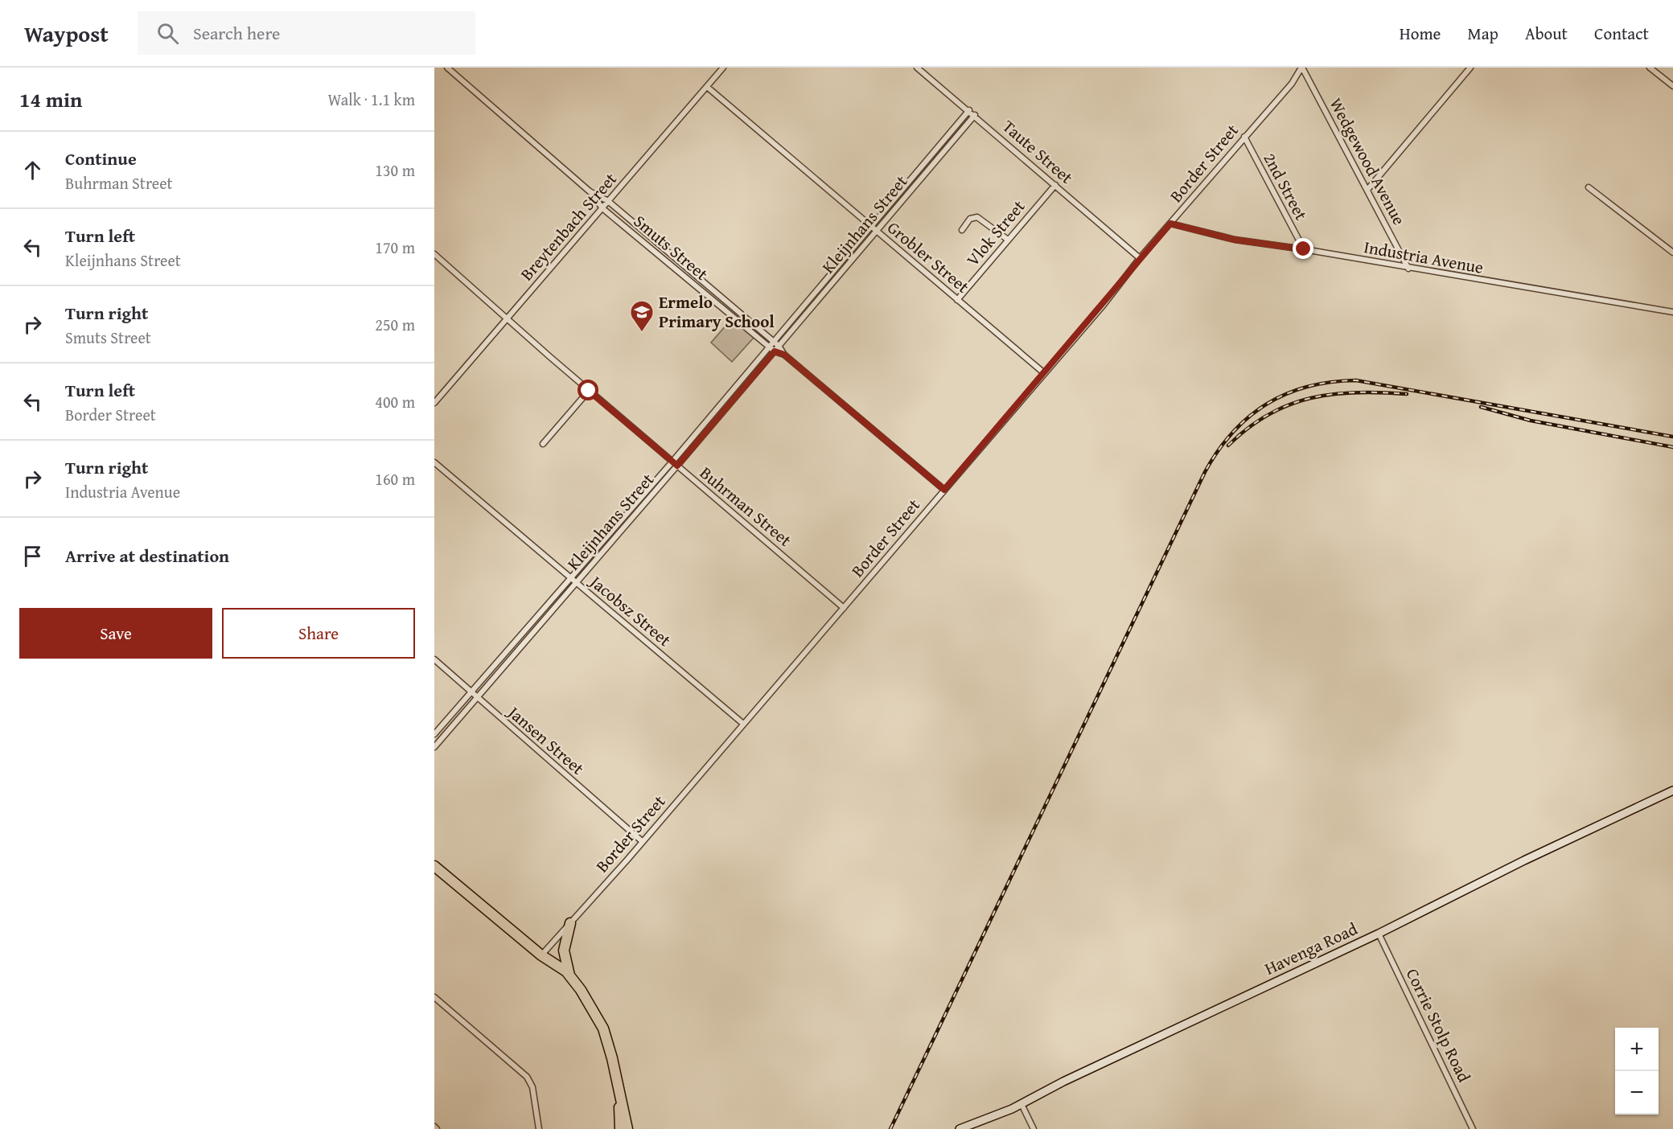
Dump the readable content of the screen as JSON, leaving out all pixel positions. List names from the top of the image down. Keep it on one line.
{"streets":{"street":["Taute Street","Wedgewood Avenue","Border Street","2nd Street","Kleijnhans Street","Breytenbach Street","Vlok Street","Smuts Street","Grobler Street","Industria Avenue","Buhrman Street","Jacobsz Street","Jansen Street","Havenga Road","Corrie Stolp Road"]},"crossings":[["Taute Street","Border Street"],["Taute Street","Kleijnhans Street"],["Taute Street","Vlok Street"],["Wedgewood Avenue","Border Street"],["Wedgewood Avenue","Industria Avenue"],["Border Street","2nd Street"],["Border Street","Smuts Street"],["Border Street","Grobler Street"],["Border Street","Industria Avenue"],["Border Street","Buhrman Street"],["Border Street","Jacobsz Street"],["Border Street","Jansen Street"],["2nd Street","Industria Avenue"],["Kleijnhans Street","Smuts Street"],["Kleijnhans Street","Grobler Street"],["Kleijnhans Street","Buhrman Street"],["Kleijnhans Street","Jacobsz Street"],["Kleijnhans Street","Jansen Street"],["Breytenbach Street","Smuts Street"],["Breytenbach Street","Grobler Street"],["Breytenbach Street","Buhrman Street"],["Vlok Street","Grobler Street"],["Havenga Road","Corrie Stolp Road"]],"places":{"school or university":["Ermelo Primary School"]},"page":{"header":"Waypost","search":"Search here","nav":["Home","Map","About","Contact"],"heading":["14 min","Walk · 1.1 km"],"list":[["Continue","Buhrman Street","130 m"],["Turn left","Kleijnhans Street","170 m"],["Turn right","Smuts Street","250 m"],["Turn left","Border Street","400 m"],["Turn right","Industria Avenue","160 m"],"Arrive at destination"],"buttons":["Save","Share"],"map_buttons":["+","−"]}}
